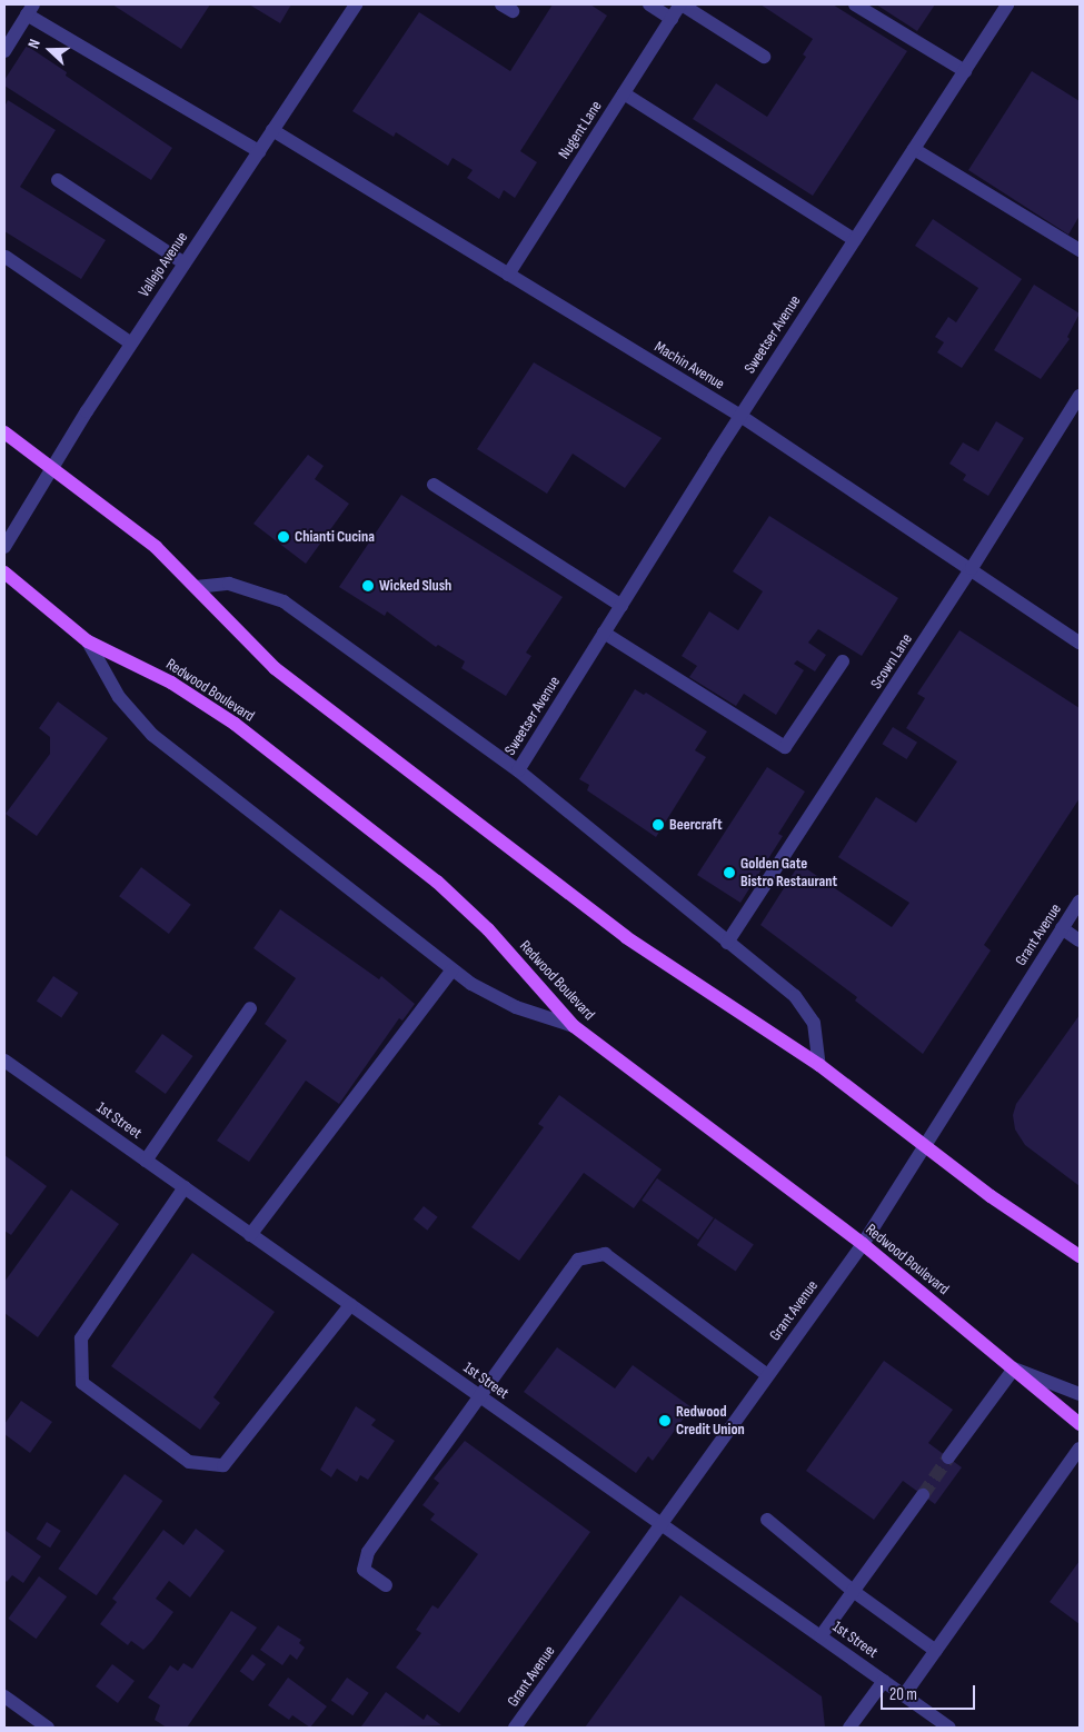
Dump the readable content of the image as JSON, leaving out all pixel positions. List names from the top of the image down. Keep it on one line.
{"streets":{"main road":["Redwood Boulevard"],"street":["Nugent Lane","Vallejo Avenue","Sweetser Avenue","Machin Avenue","Scown Lane","Grant Avenue","1st Street"]},"crossings":[["Nugent Lane","Machin Avenue"],["Vallejo Avenue","Machin Avenue"],["Sweetser Avenue","Machin Avenue"],["Machin Avenue","Scown Lane"],["Redwood Boulevard","Grant Avenue"],["Grant Avenue","1st Street"]],"places":["Chianti Cucina","Wicked Slush","Beercraft","Golden Gate Bistro Restaurant","Redwood Credit Union"],"scale_bar":"20 m","north":"left"}
